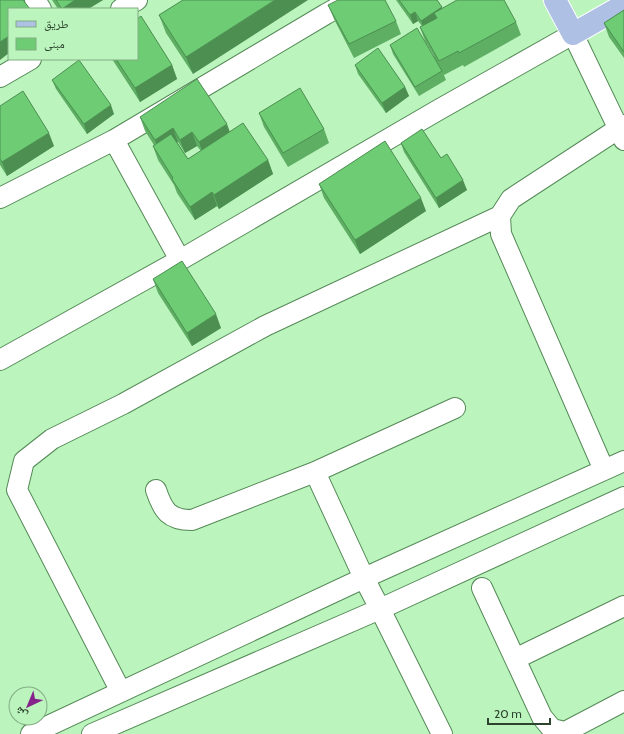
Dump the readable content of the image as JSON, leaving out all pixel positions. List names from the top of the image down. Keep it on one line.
{"legend":["طريق","مبنى"],"scale_bar":"20 m","north":"bottom left"}
